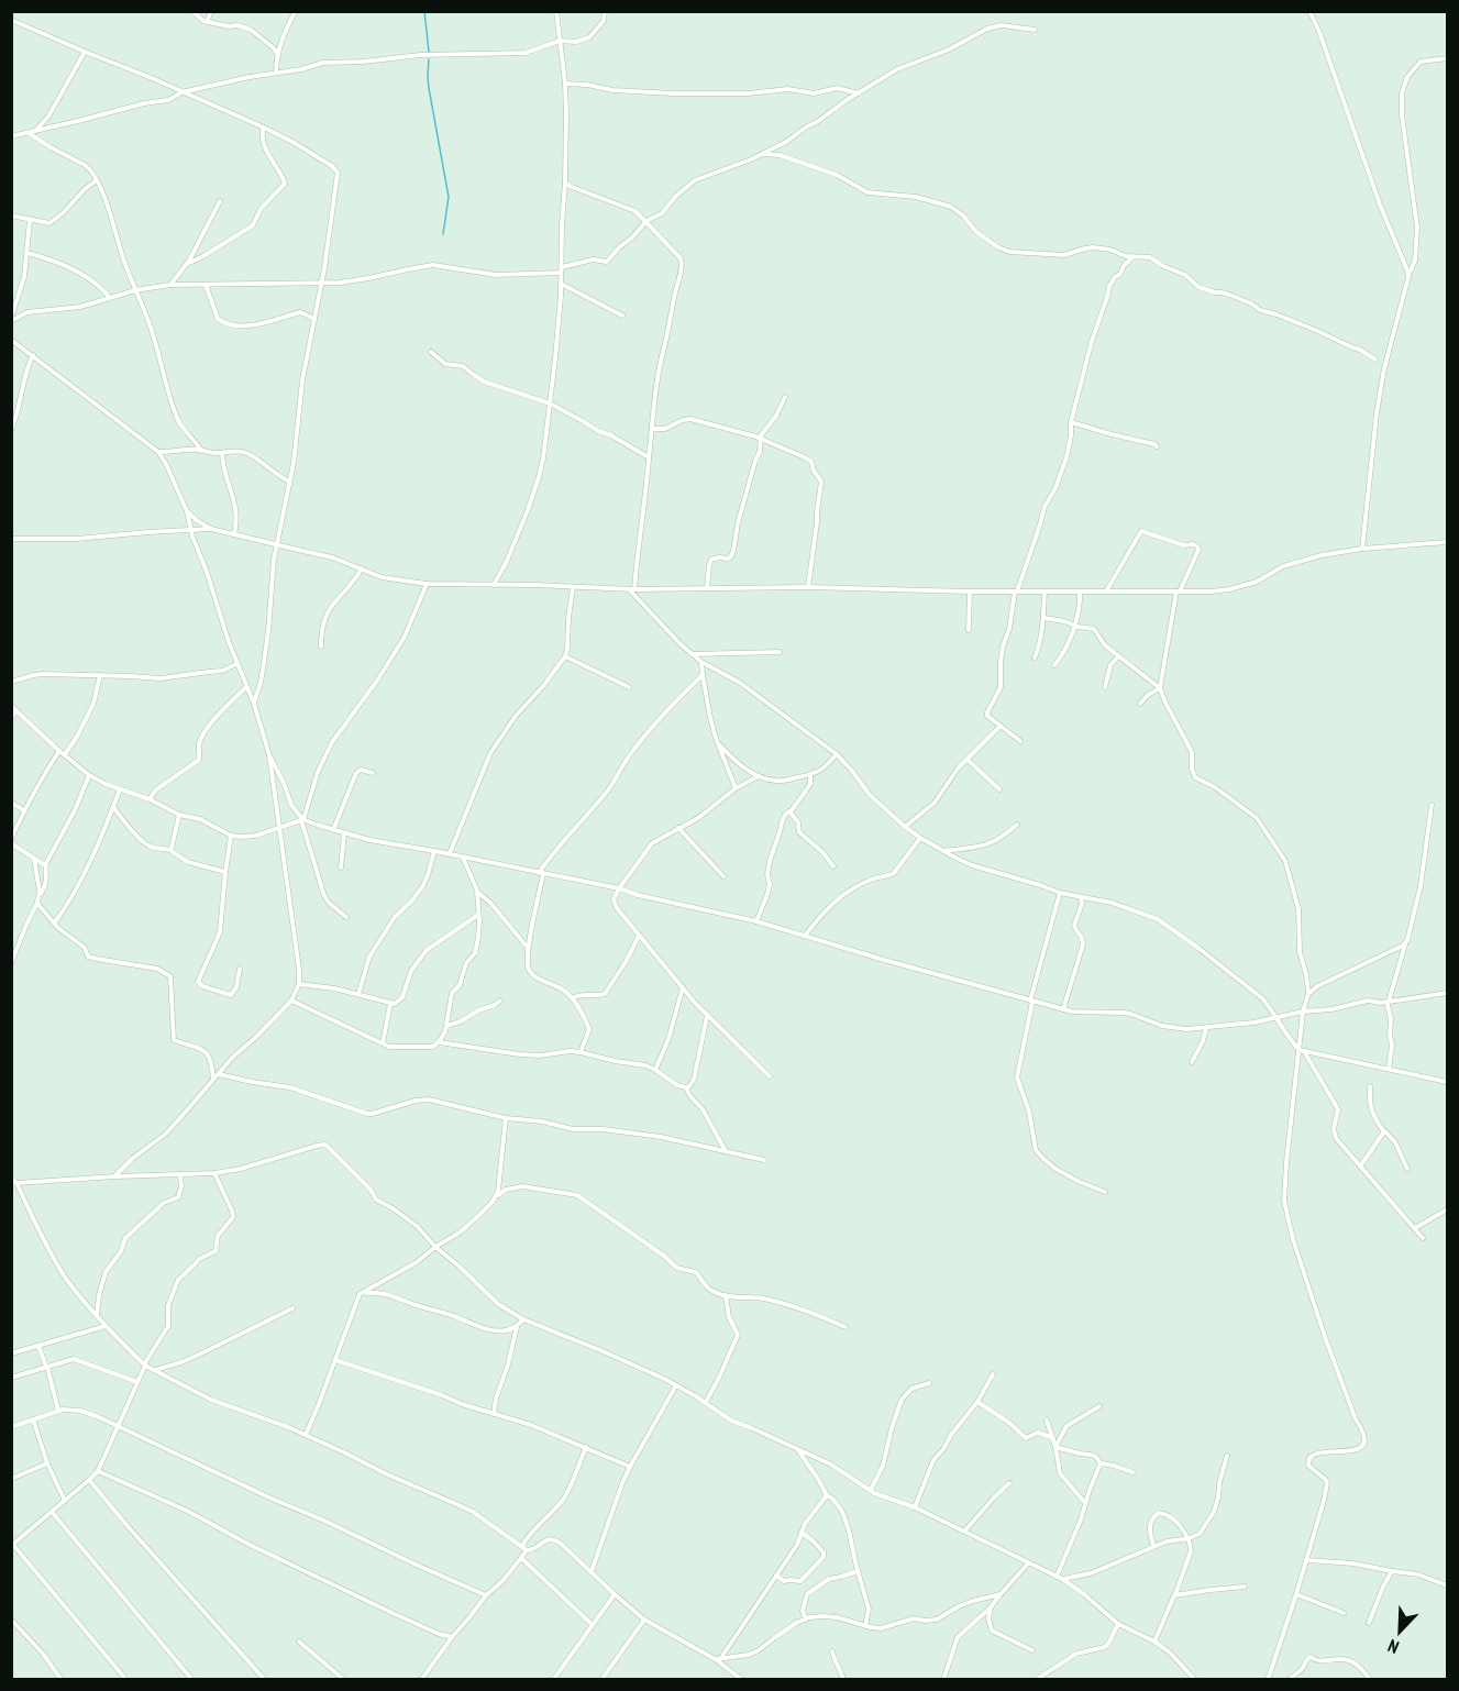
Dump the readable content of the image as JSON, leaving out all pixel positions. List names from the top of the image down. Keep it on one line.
{"north":"bottom left"}
